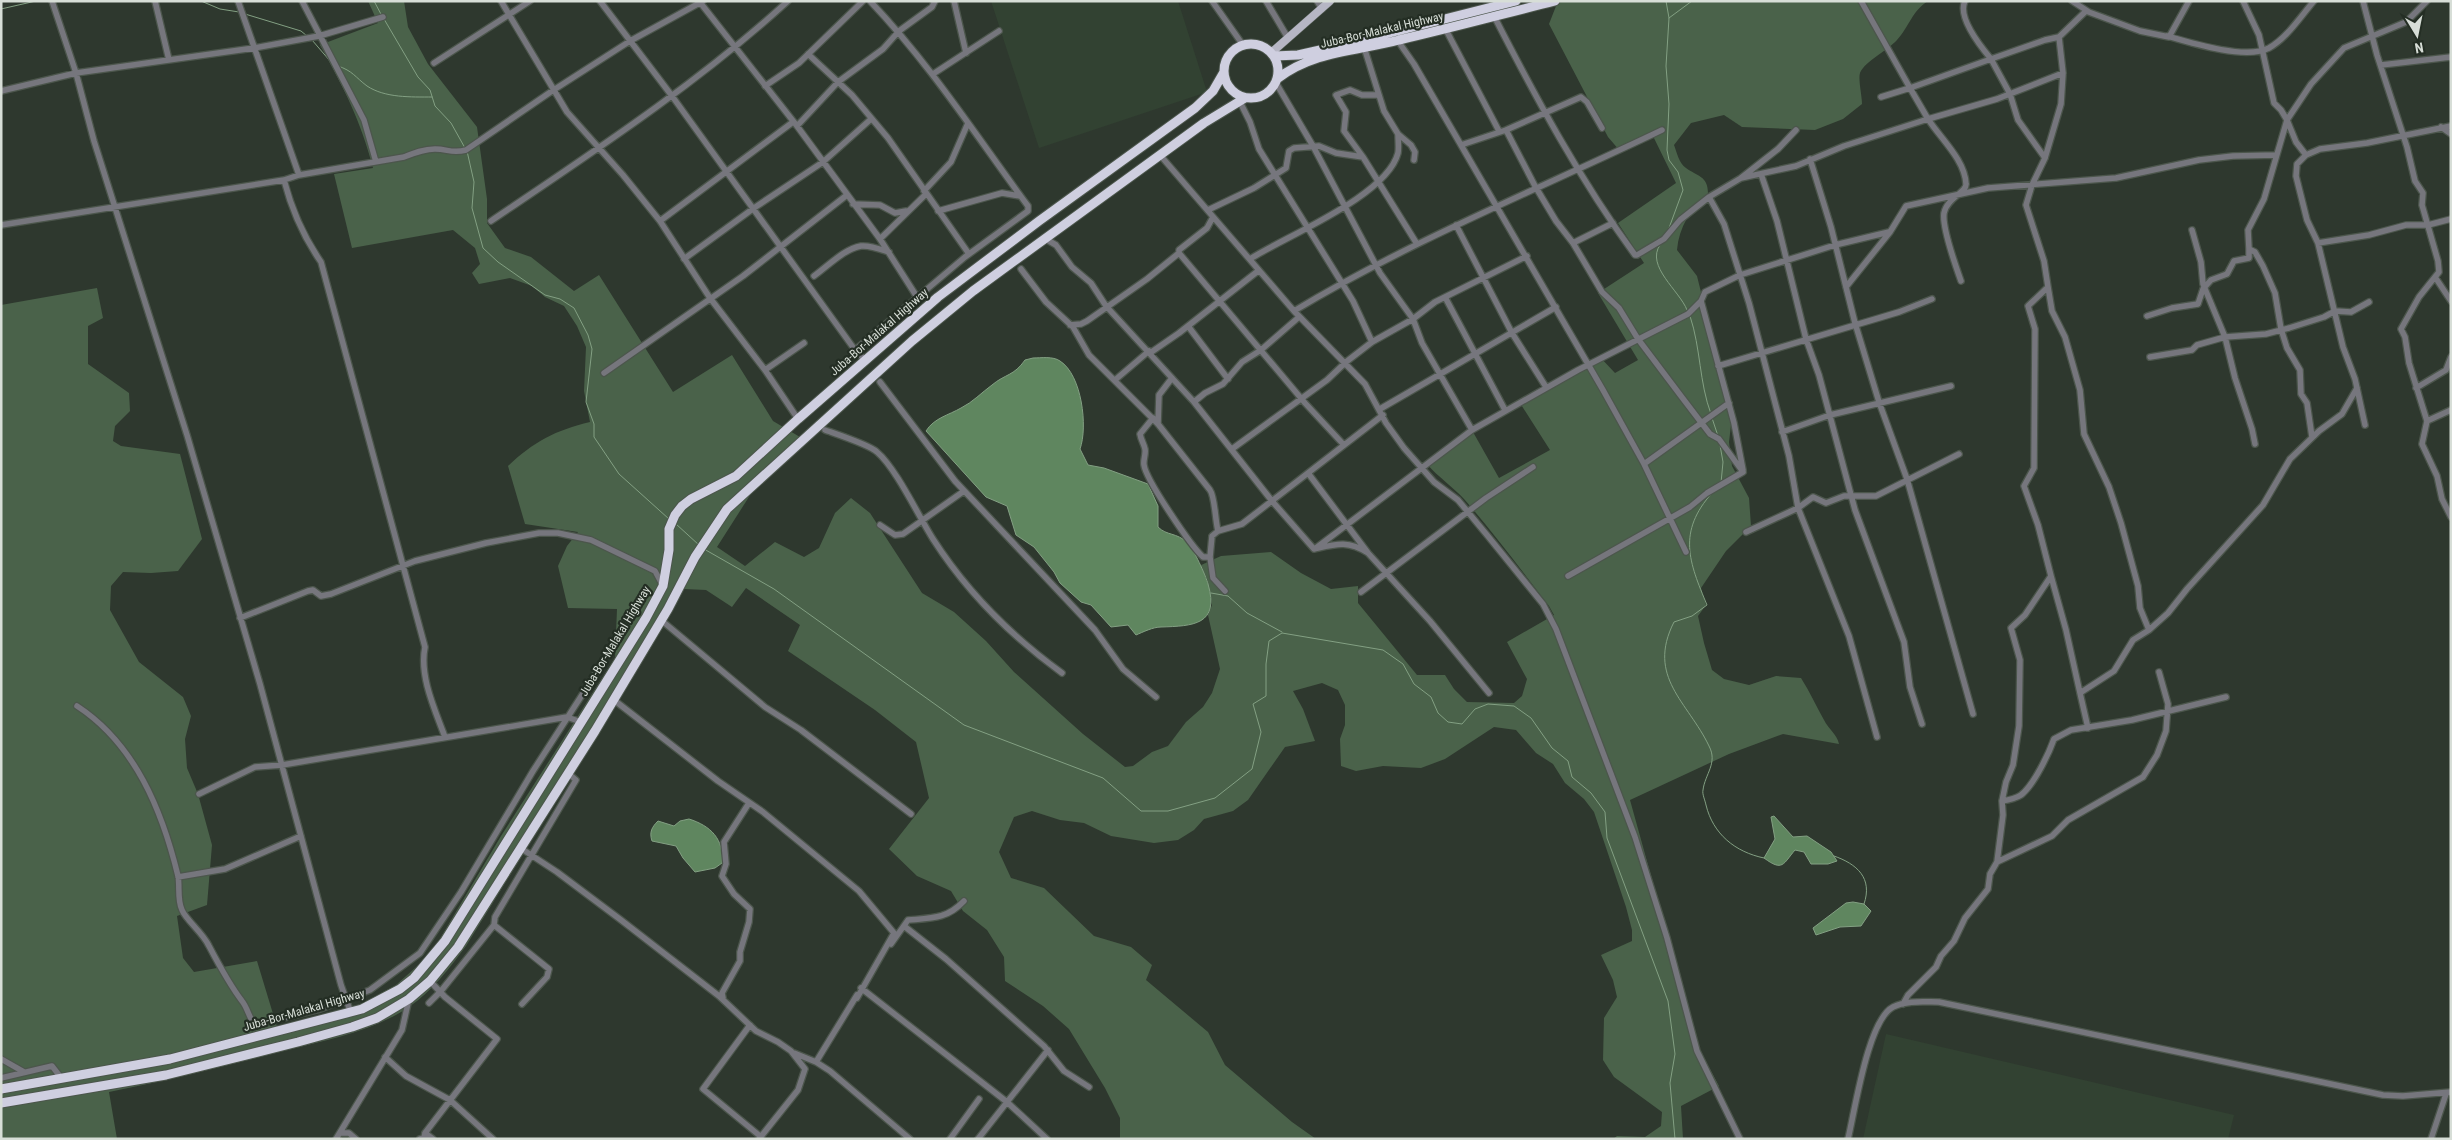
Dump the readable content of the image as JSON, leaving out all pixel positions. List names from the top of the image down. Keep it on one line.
{"streets":{"highway":["Juba-Bor-Malakal Highway"]},"north":"bottom"}
